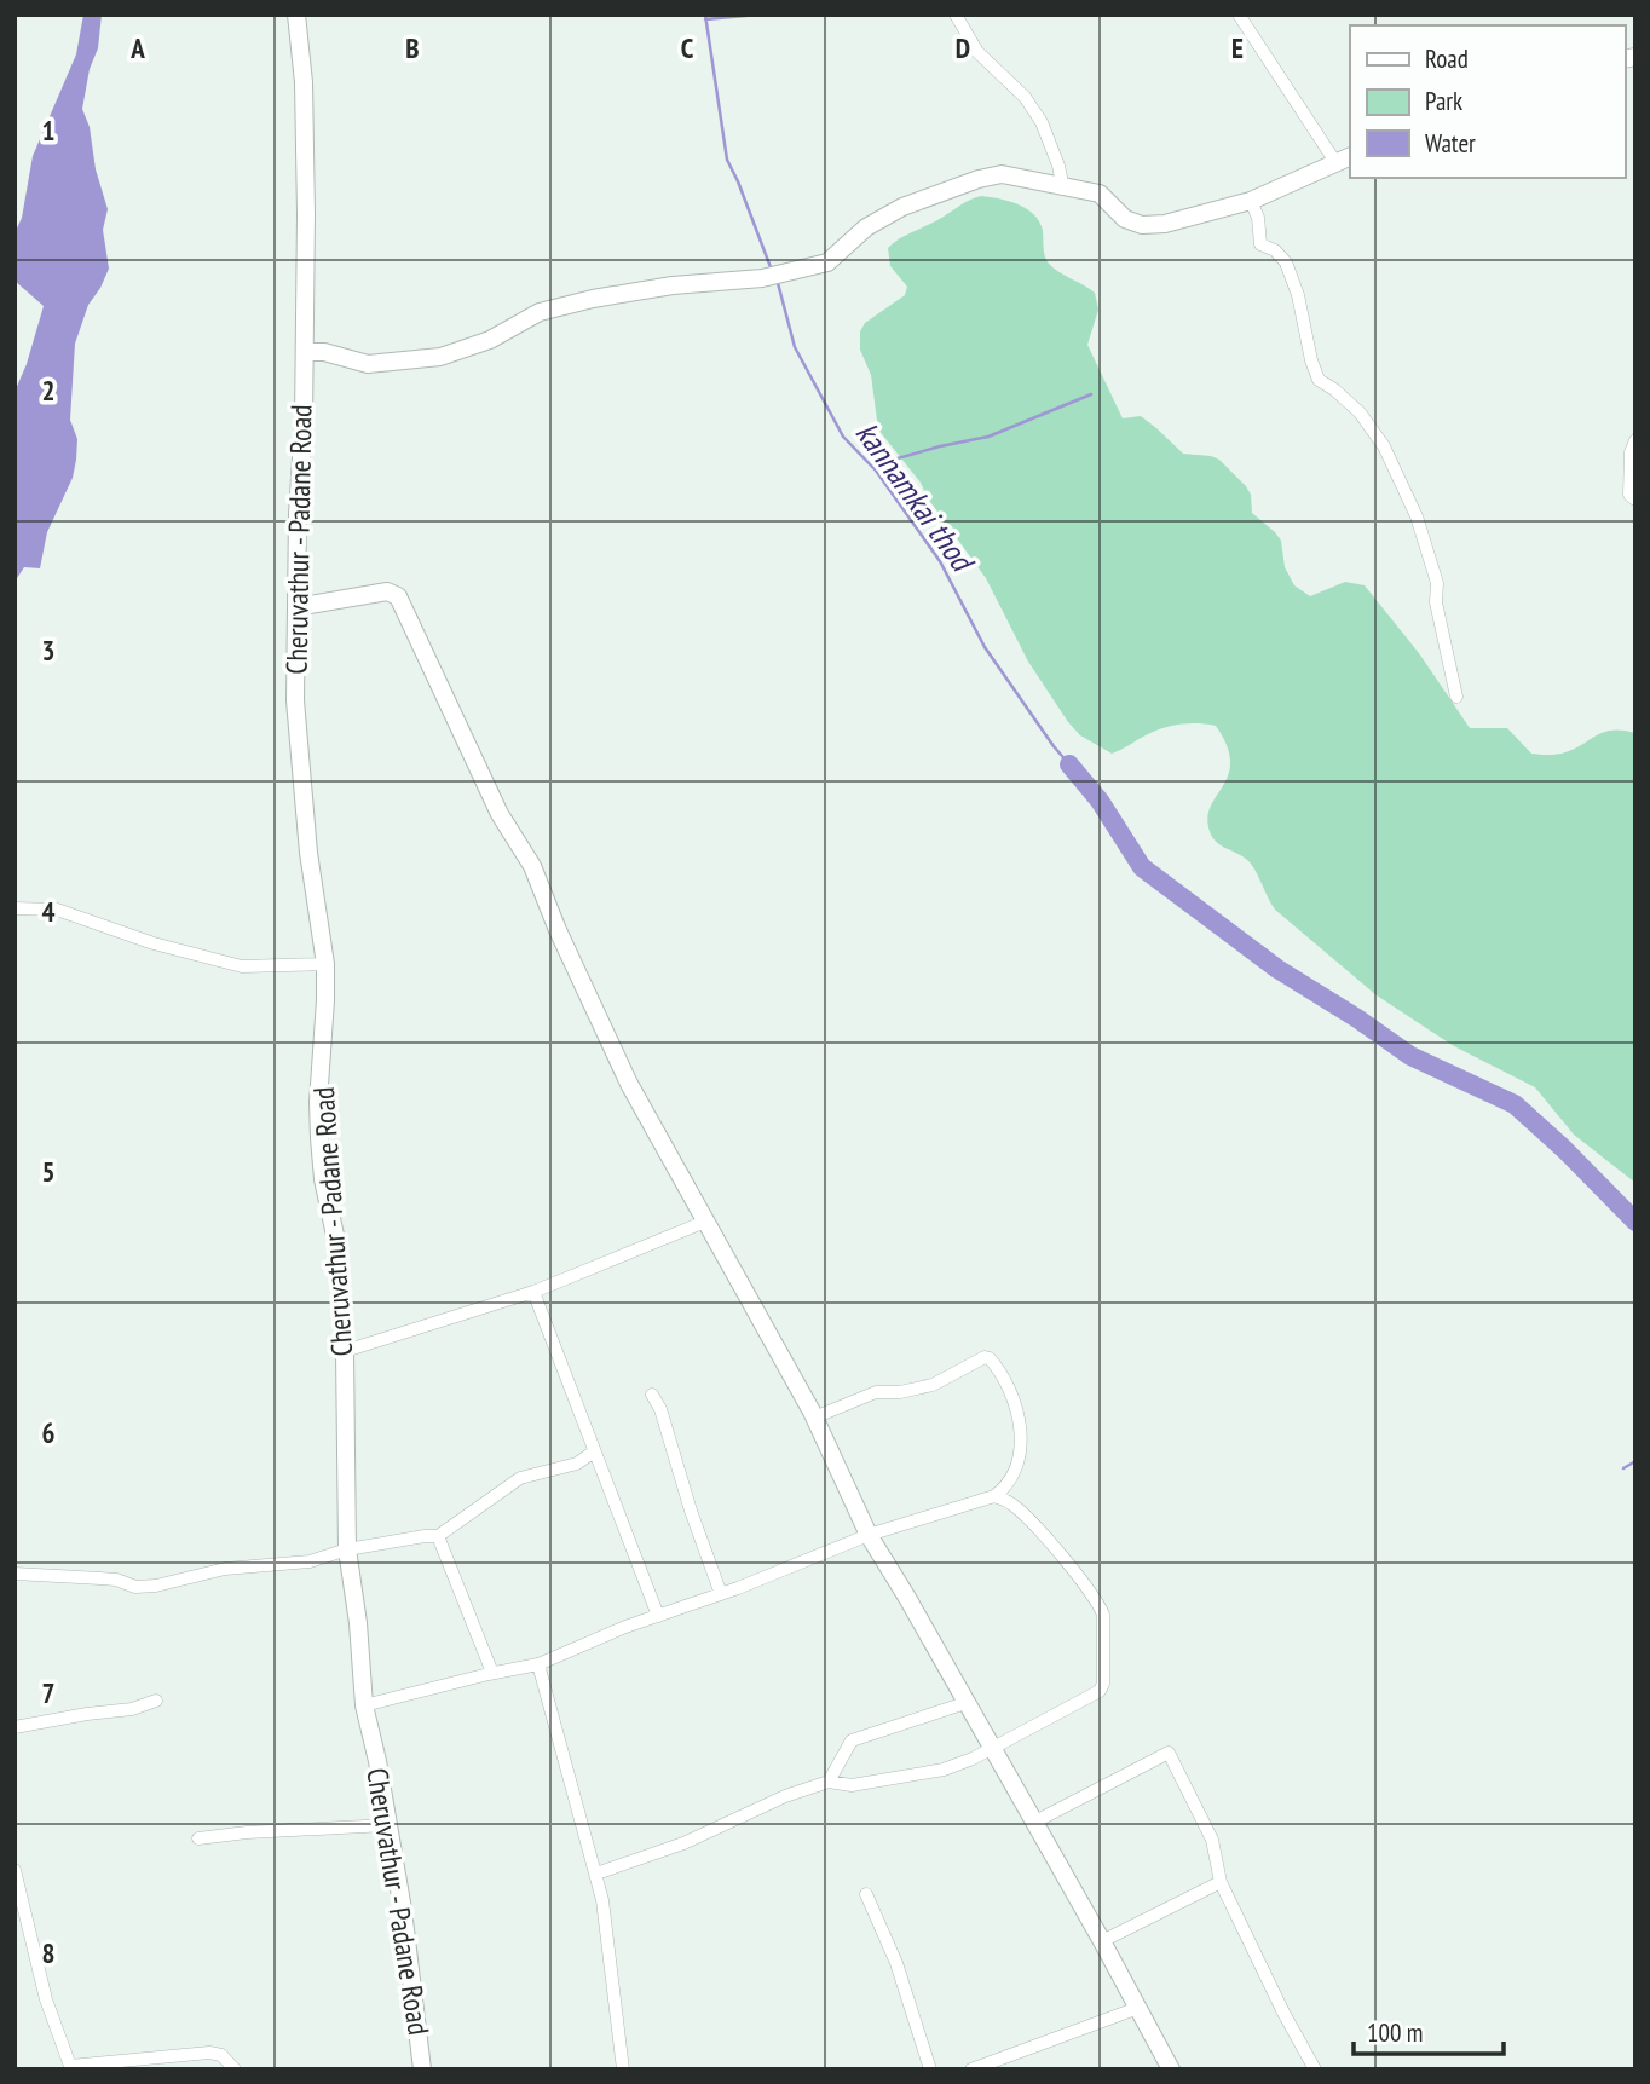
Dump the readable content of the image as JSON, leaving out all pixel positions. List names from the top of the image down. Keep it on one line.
{"streets":{"street":["Cheruvathur - Padane Road"]},"water":["kannamkai thod"],"legend":["Road","Park","Water"],"scale_bar":"100 m","grid":{"columns":["A","B","C","D","E"],"rows":["1","2","3","4","5","6","7","8"]}}
